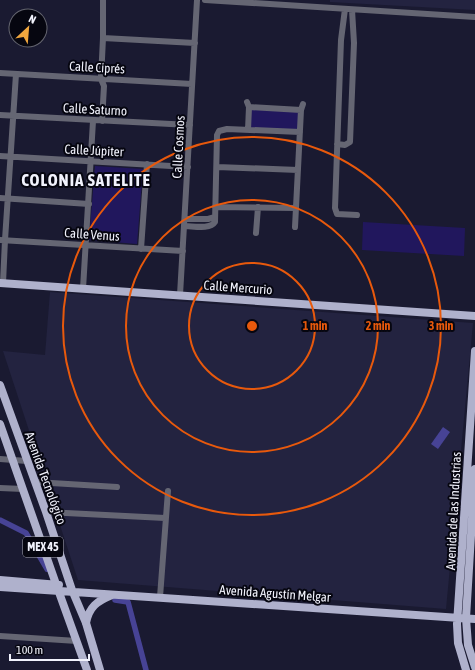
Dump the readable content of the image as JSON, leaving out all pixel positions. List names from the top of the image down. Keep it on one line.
{"streets":{"main road":["Calle Mercurio","Avenida Tecnológico","Avenida de las Industrias","MEX 45","Avenida Agustín Melgar"],"street":["Calle Ciprés","Calle Saturno","Calle Cosmos","Calle Júpiter","Calle Venus"]},"crossings":[["Calle Ciprés","Calle Cosmos"],["Calle Saturno","Calle Cosmos"],["Calle Cosmos","Calle Júpiter"],["Calle Cosmos","Calle Venus"],["Calle Cosmos","Calle Mercurio"],["Avenida Tecnológico","Avenida Agustín Melgar"],["Avenida de las Industrias","Avenida Agustín Melgar"]],"districts":["COLONIA SATELITE"],"scale_bar":"100 m","north":"top right","rings":["1 min","2 min","3 min"]}
